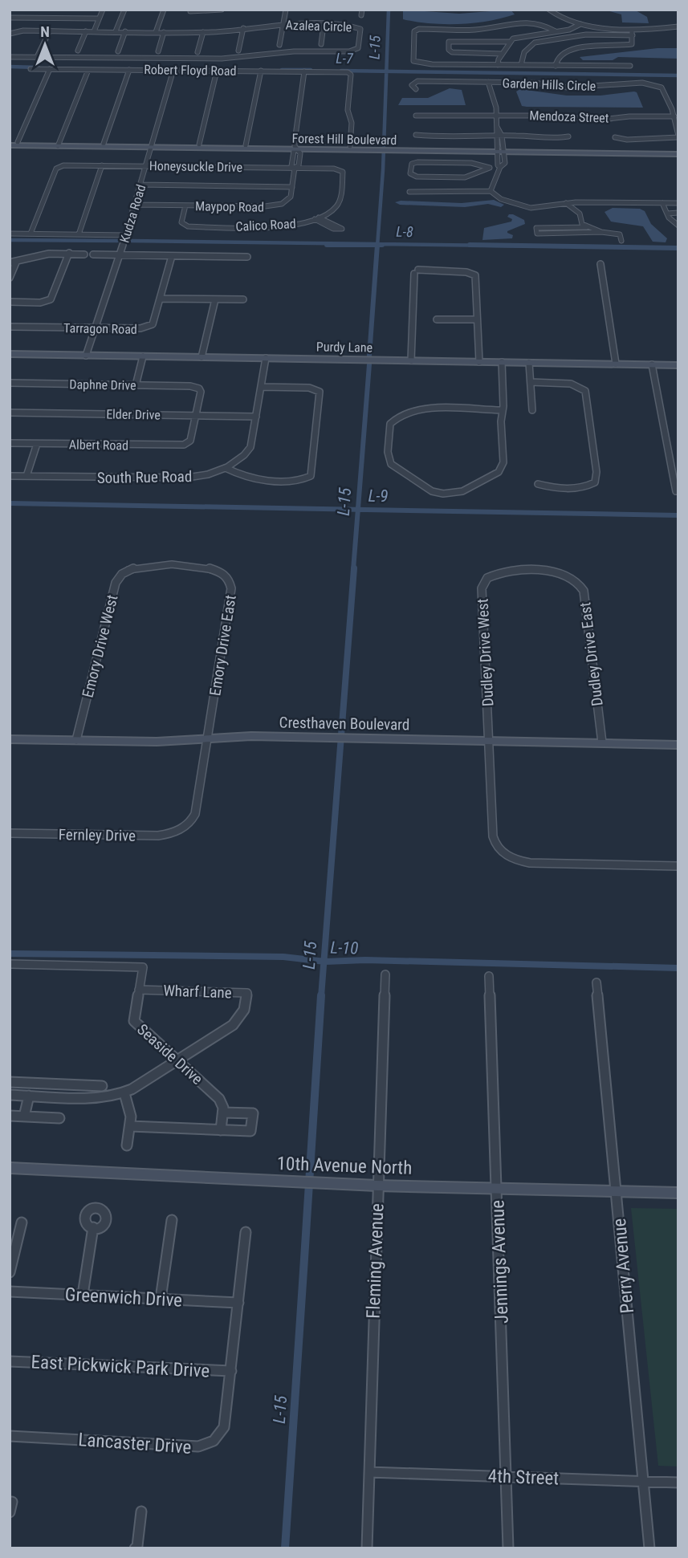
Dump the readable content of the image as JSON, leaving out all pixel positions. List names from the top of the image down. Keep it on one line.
{"streets":{"street":["Azalea Circle","Robert Floyd Road","Garden Hills Circle","Mendoza Street","Forest Hill Boulevard","Honeysuckle Drive","Maypop Road","Kudza Road","Calico Road","Tarragon Road","Purdy Lane","Daphne Drive","Elder Drive","Albert Road","South Rue Road","Emory Drive East","Emory Drive West","Dudley Drive West","Dudley Drive East","Cresthaven Boulevard","Fernley Drive","Wharf Lane","Seaside Drive","10th Avenue North","Fleming Avenue","Jennings Avenue","Perry Avenue","Greenwich Drive","East Pickwick Park Drive","Lancaster Drive","4th Street"]},"crossings":[["Robert Floyd Road","Forest Hill Boulevard"],["Robert Floyd Road","Kudza Road"],["Garden Hills Circle","Mendoza Street"],["Forest Hill Boulevard","Kudza Road"],["Honeysuckle Drive","Kudza Road"],["Honeysuckle Drive","Calico Road"],["Maypop Road","Kudza Road"],["Maypop Road","Calico Road"],["Kudza Road","Tarragon Road"],["Kudza Road","Purdy Lane"],["Daphne Drive","Elder Drive"],["Daphne Drive","Albert Road"],["Elder Drive","Albert Road"],["Emory Drive East","Emory Drive West"],["Emory Drive East","Cresthaven Boulevard"],["Emory Drive East","Fernley Drive"],["Emory Drive West","Cresthaven Boulevard"],["Dudley Drive West","Dudley Drive East"],["Dudley Drive West","Cresthaven Boulevard"],["Dudley Drive East","Cresthaven Boulevard"],["Cresthaven Boulevard","Fernley Drive"],["Wharf Lane","Seaside Drive"],["10th Avenue North","Fleming Avenue"],["10th Avenue North","Jennings Avenue"],["10th Avenue North","Perry Avenue"],["Fleming Avenue","4th Street"],["Jennings Avenue","4th Street"],["Perry Avenue","4th Street"],["Greenwich Drive","Lancaster Drive"],["East Pickwick Park Drive","Lancaster Drive"]],"water":["L-15","L-7","L-8","L-9","L-10"],"north":"top"}
